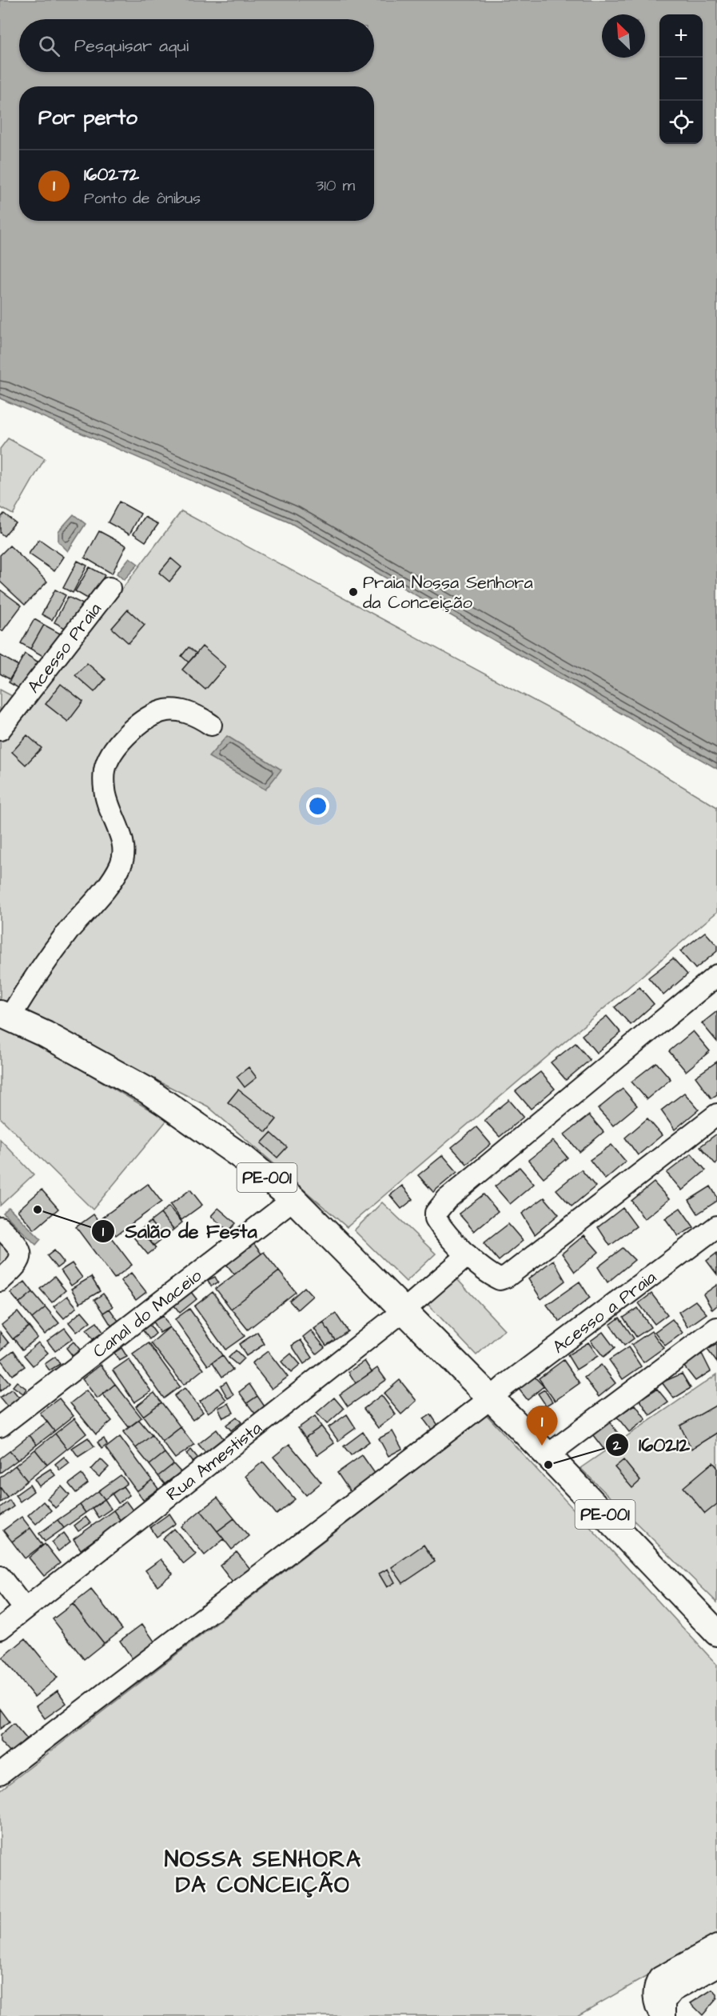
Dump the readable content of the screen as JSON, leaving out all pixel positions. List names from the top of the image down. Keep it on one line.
{"streets":{"main road":["PE-001"],"street":["Acesso Praia","Acesso a Praia","Canal do Maceio","Rua Amestista"]},"crossings":[["PE-001","Acesso a Praia"],["PE-001","Canal do Maceio"],["PE-001","Rua Amestista"]],"districts":["NOSSA SENHORA DA CONCEIÇÃO"],"places":["Praia Nossa Senhora da Conceição","Salão de Festa","160212"],"north":"top left","page":{"map_buttons":["+","−"],"search":"Pesquisar aqui","heading":"Por perto","list":[{"mark":"1","name":"160272","note":"Ponto de ônibus","value":"310 m"}],"pins":"1"}}
